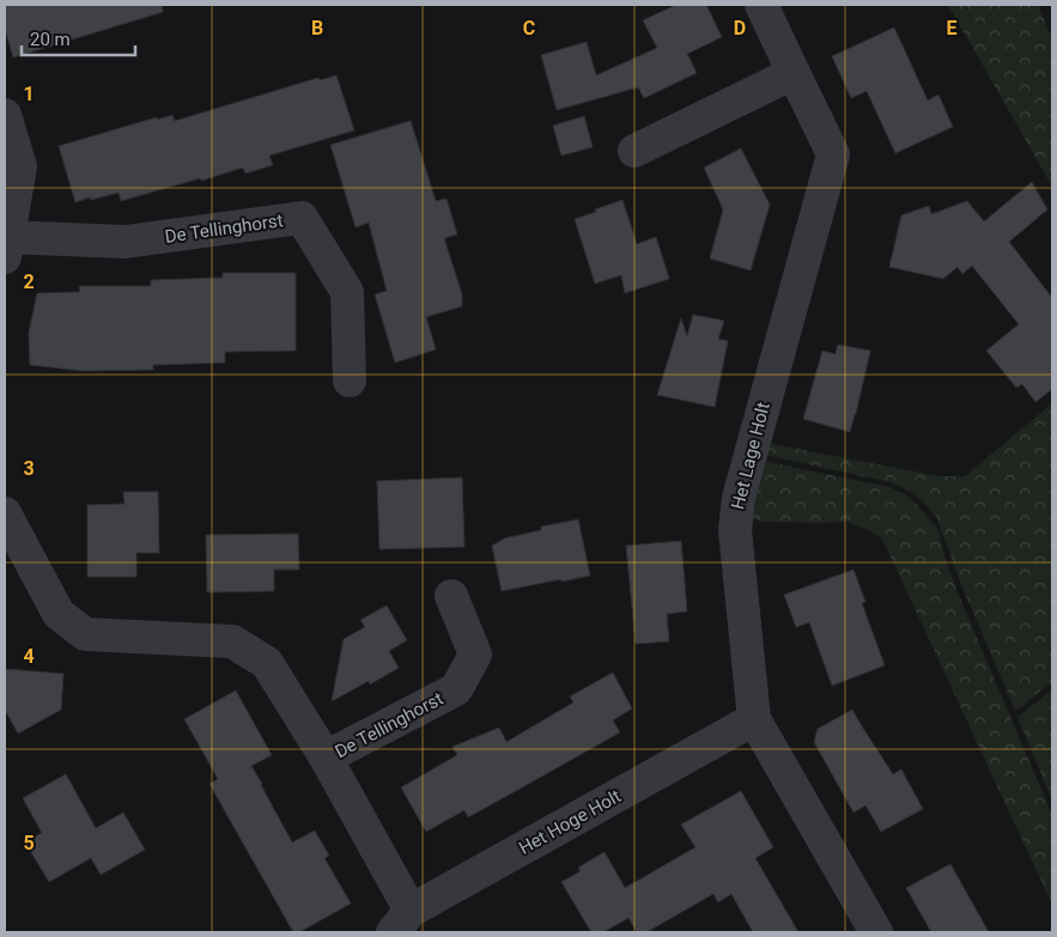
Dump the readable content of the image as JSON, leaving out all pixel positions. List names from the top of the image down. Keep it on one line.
{"streets":{"street":["De Tellinghorst","Het Lage Holt","Het Hoge Holt"]},"crossings":[["De Tellinghorst","Het Hoge Holt"],["Het Lage Holt","Het Hoge Holt"]],"scale_bar":"20 m","grid":{"columns":["B","C","D","E"],"rows":["1","2","3","4","5"]}}
